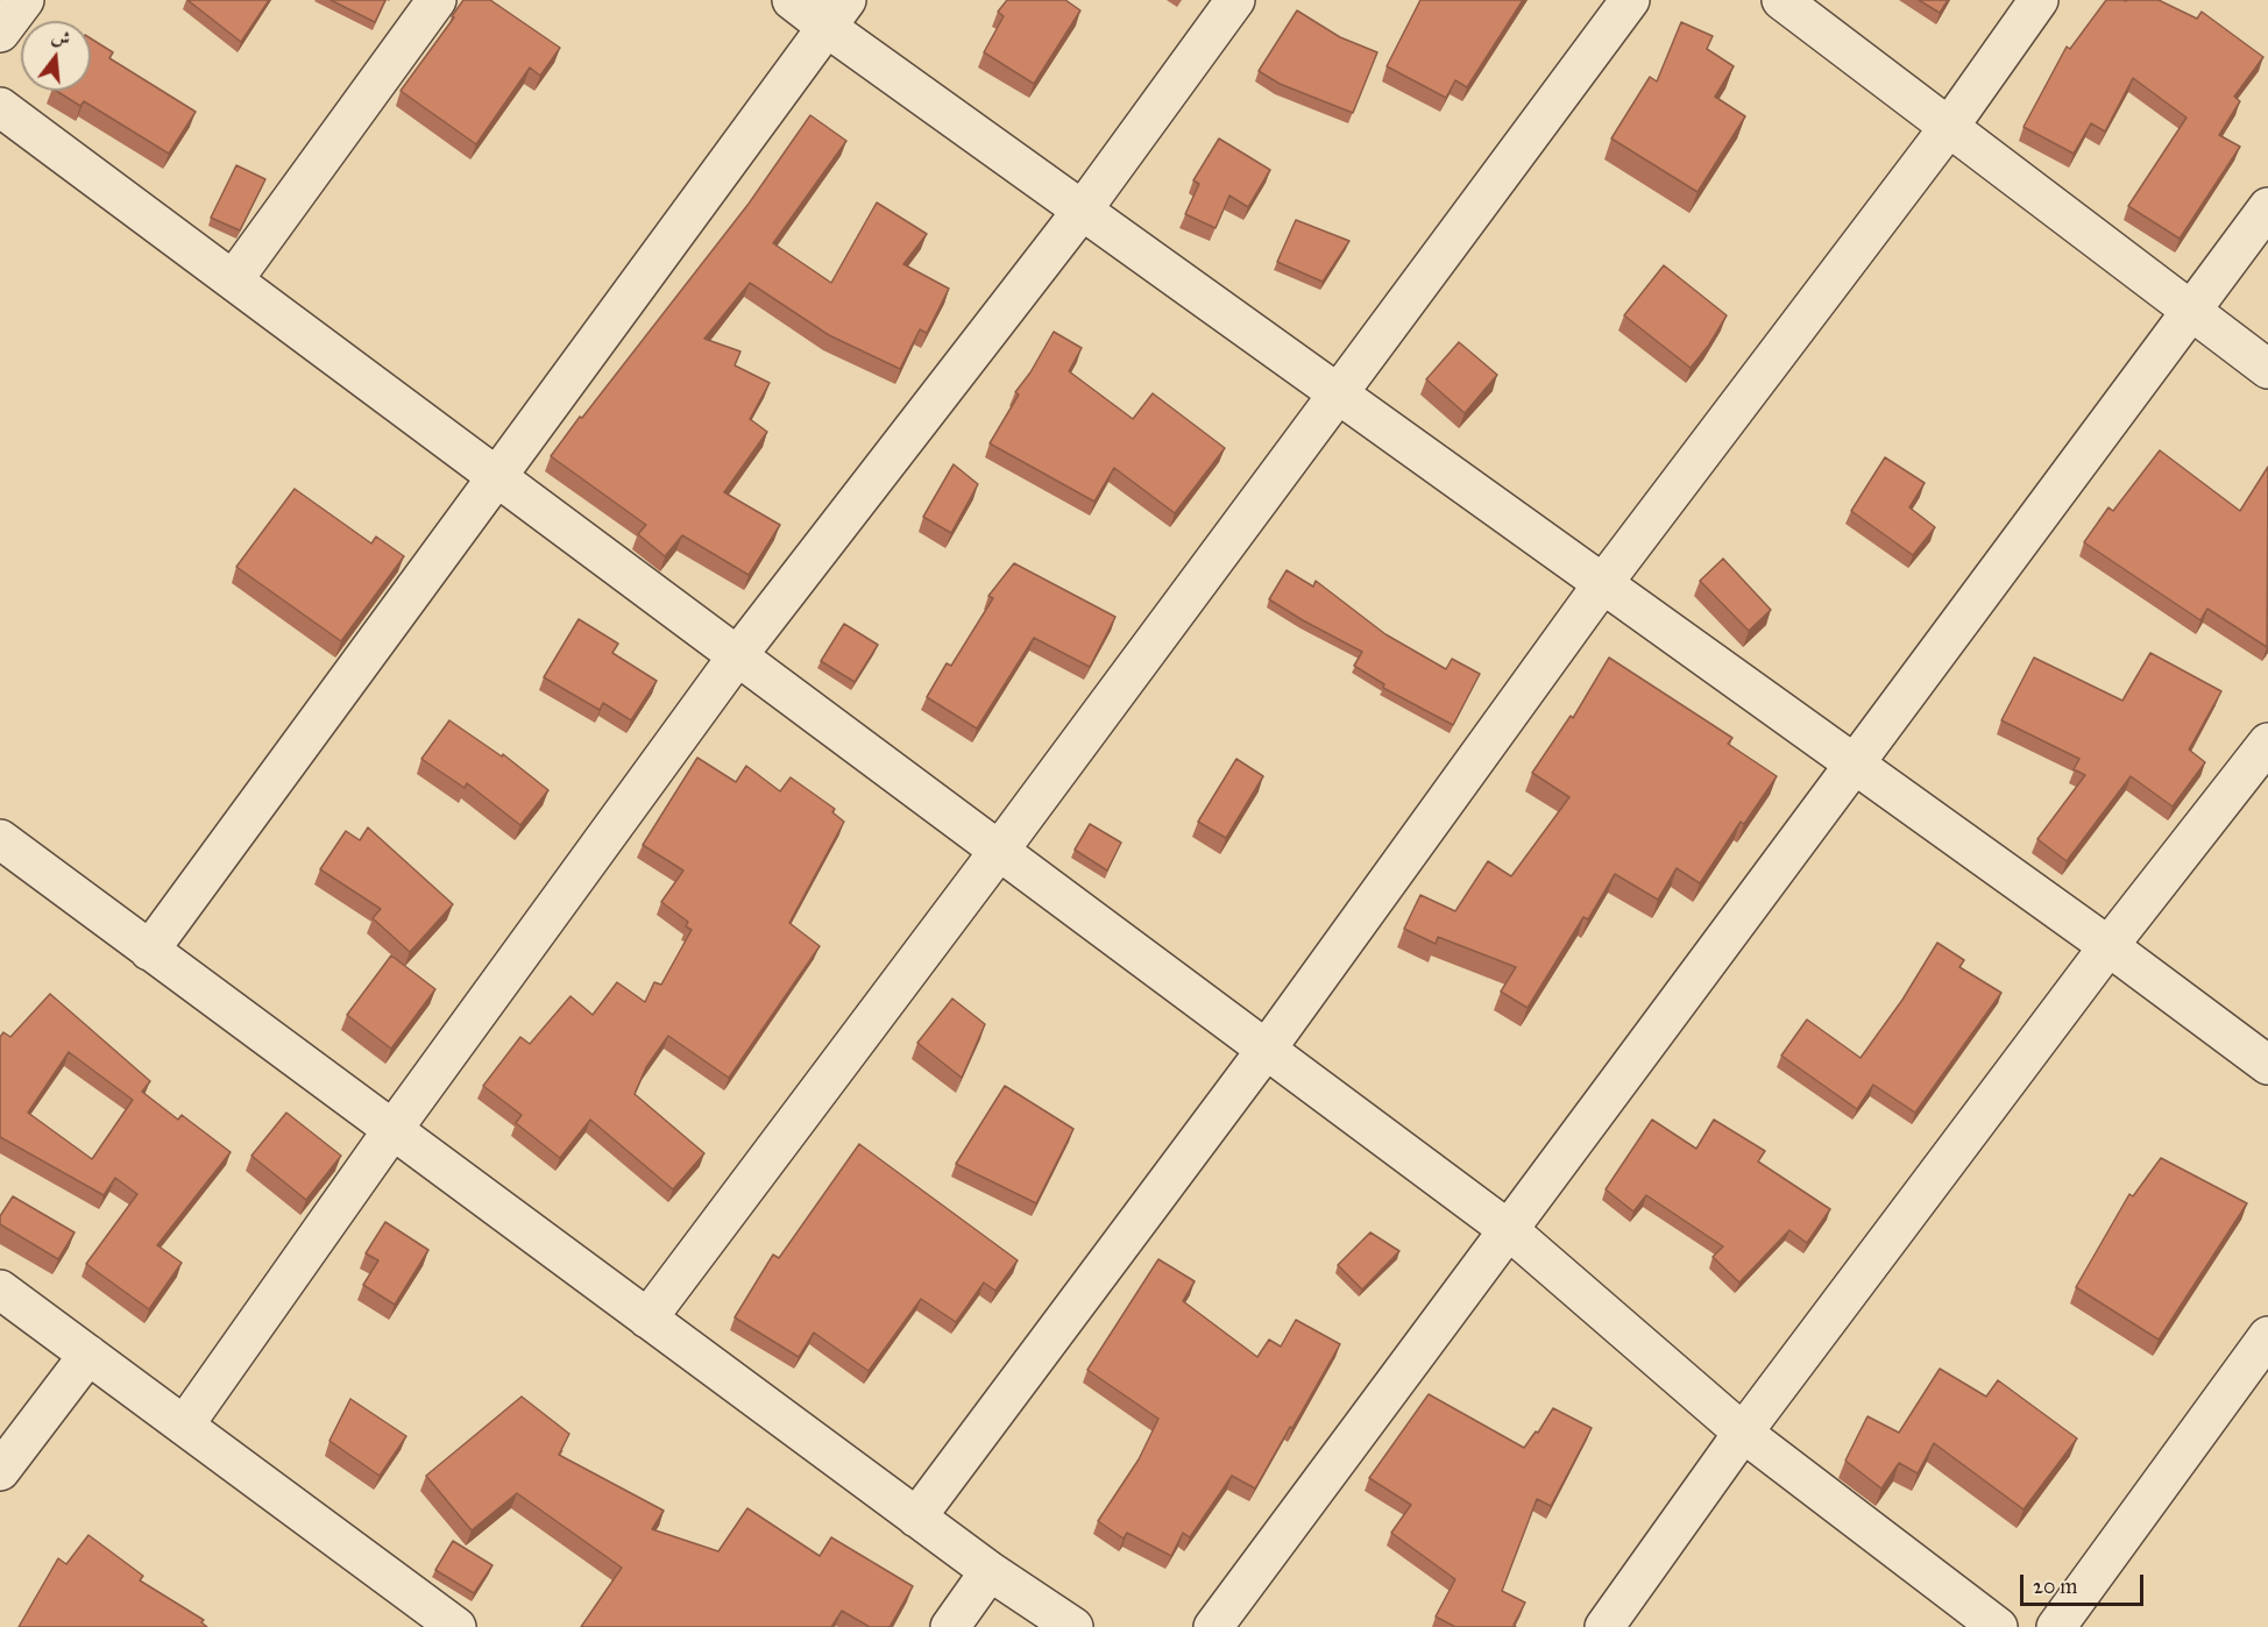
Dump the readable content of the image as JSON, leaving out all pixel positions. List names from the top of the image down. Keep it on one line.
{"scale_bar":"20 m","north":"top"}
